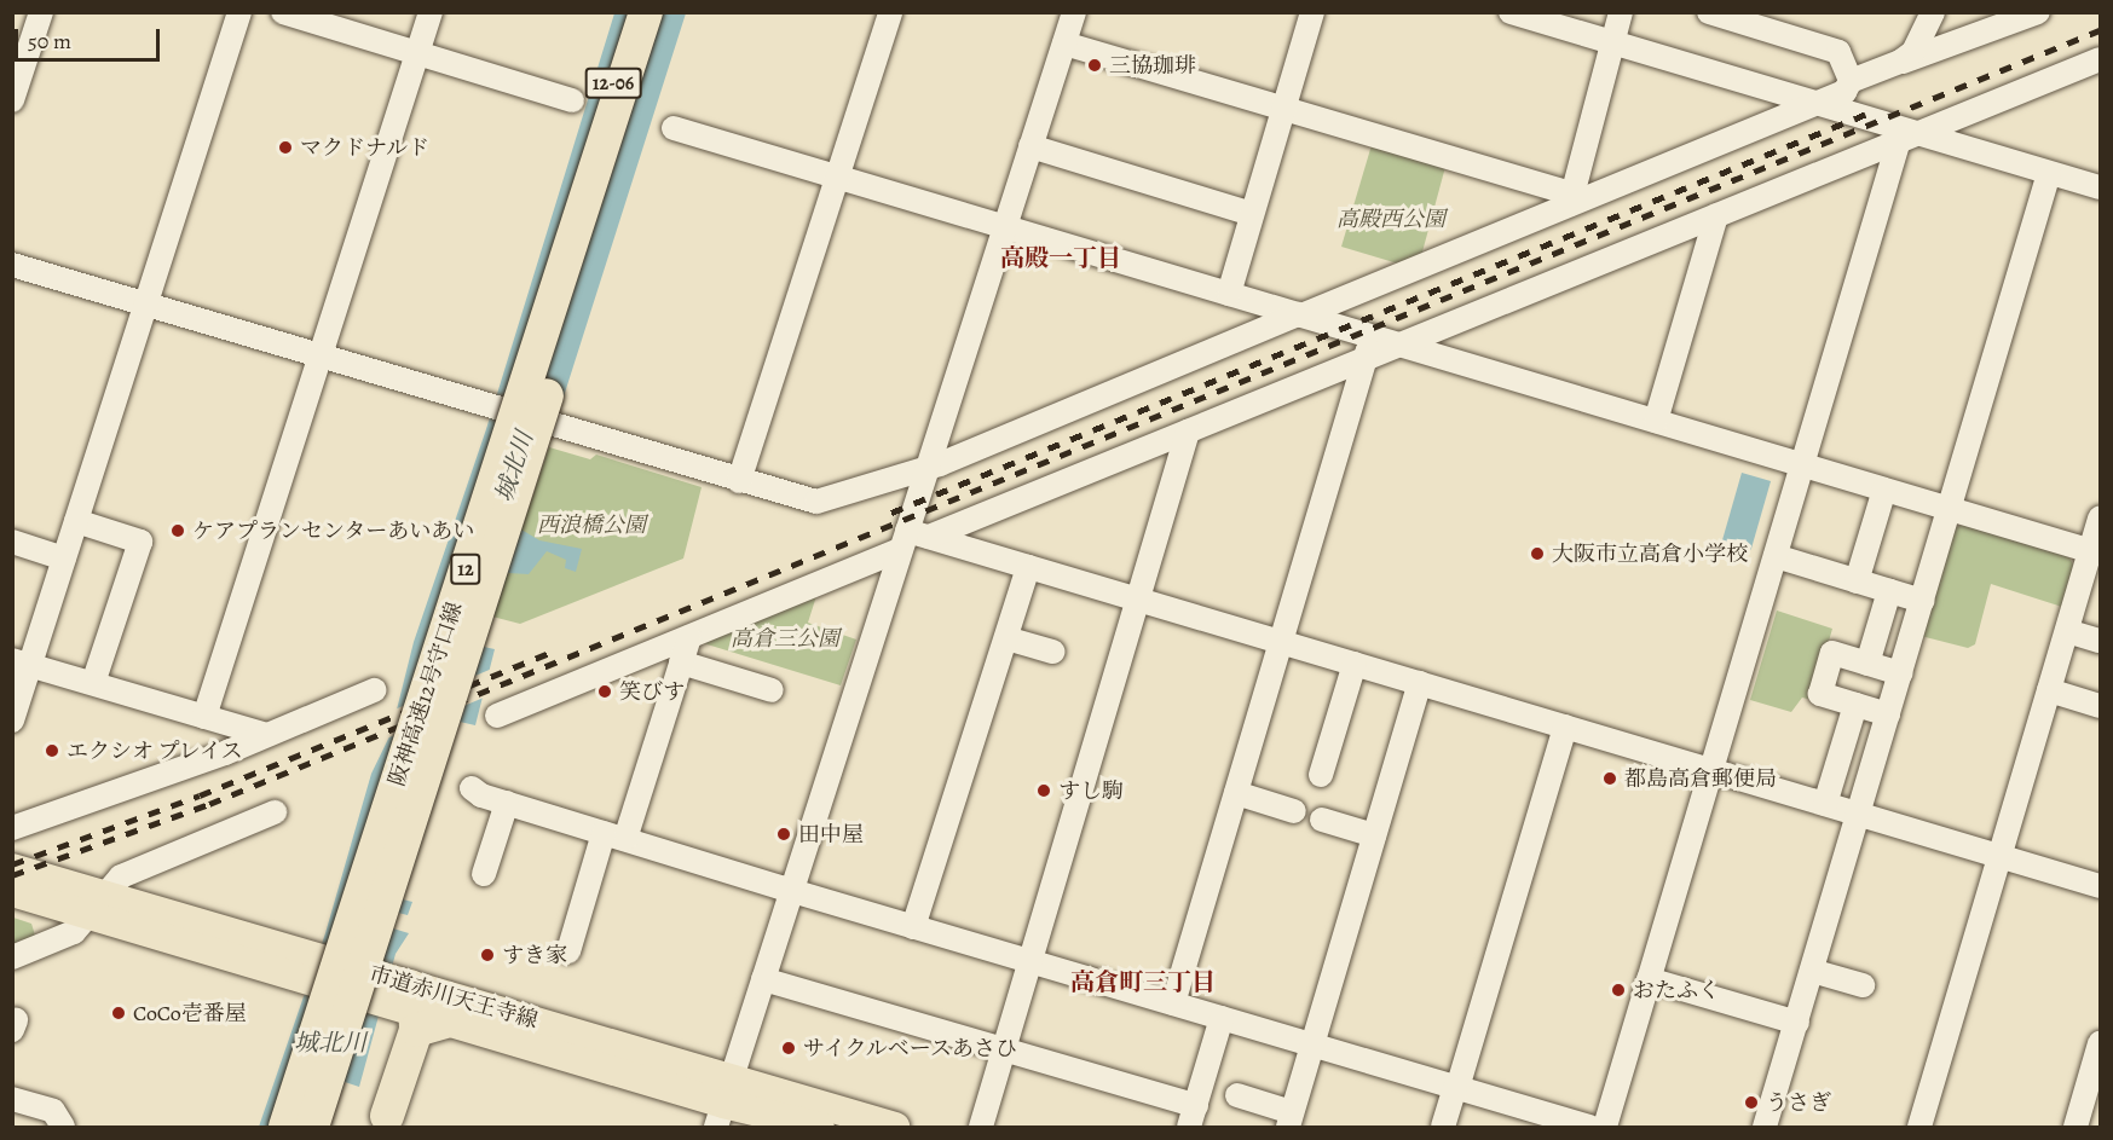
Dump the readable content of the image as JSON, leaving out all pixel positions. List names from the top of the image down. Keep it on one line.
{"streets":{"highway":["12-06","12","阪神高速12号守口線"],"main road":["市道赤川天王寺線"]},"crossings":[["12-06","阪神高速12号守口線"]],"districts":["高殿一丁目","高倉町三丁目"],"water":["城北川"],"parks":["高殿西公園","西浪橋公園","高倉三公園"],"places":["三協珈琲","マクドナルド","ケアプランセンターあいあい","大阪市立高倉小学校","笑びす","エクシオ プレイス","都島高倉郵便局","すし駒","田中屋","すき家","おたふく","CoCo壱番屋","サイクルベースあさひ","うさぎ"],"scale_bar":"50 m"}
